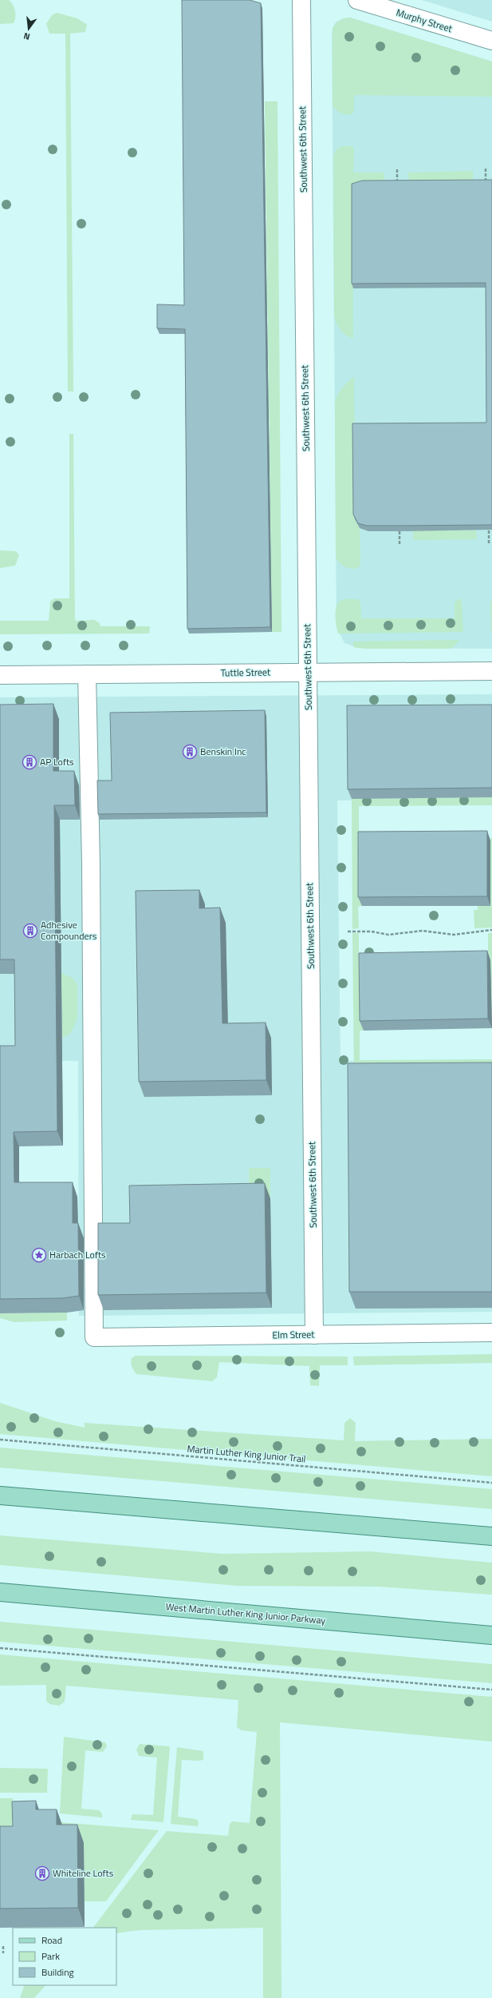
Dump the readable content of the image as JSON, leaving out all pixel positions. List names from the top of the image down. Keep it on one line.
{"streets":{"main road":["West Martin Luther King Junior Parkway"],"street":["Murphy Street","Southwest 6th Street","Tuttle Street","Elm Street"],"path":["Martin Luther King Junior Trail"]},"crossings":[["Southwest 6th Street","Tuttle Street"],["Southwest 6th Street","Elm Street"],["Tuttle Street","Elm Street"]],"places":{"building":["Benskin Inc","AP Lofts","Adhesive Compounders","Whiteline Lofts"],"place":["Harbach Lofts"]},"legend":["Road","Park","Building"],"north":"bottom"}
